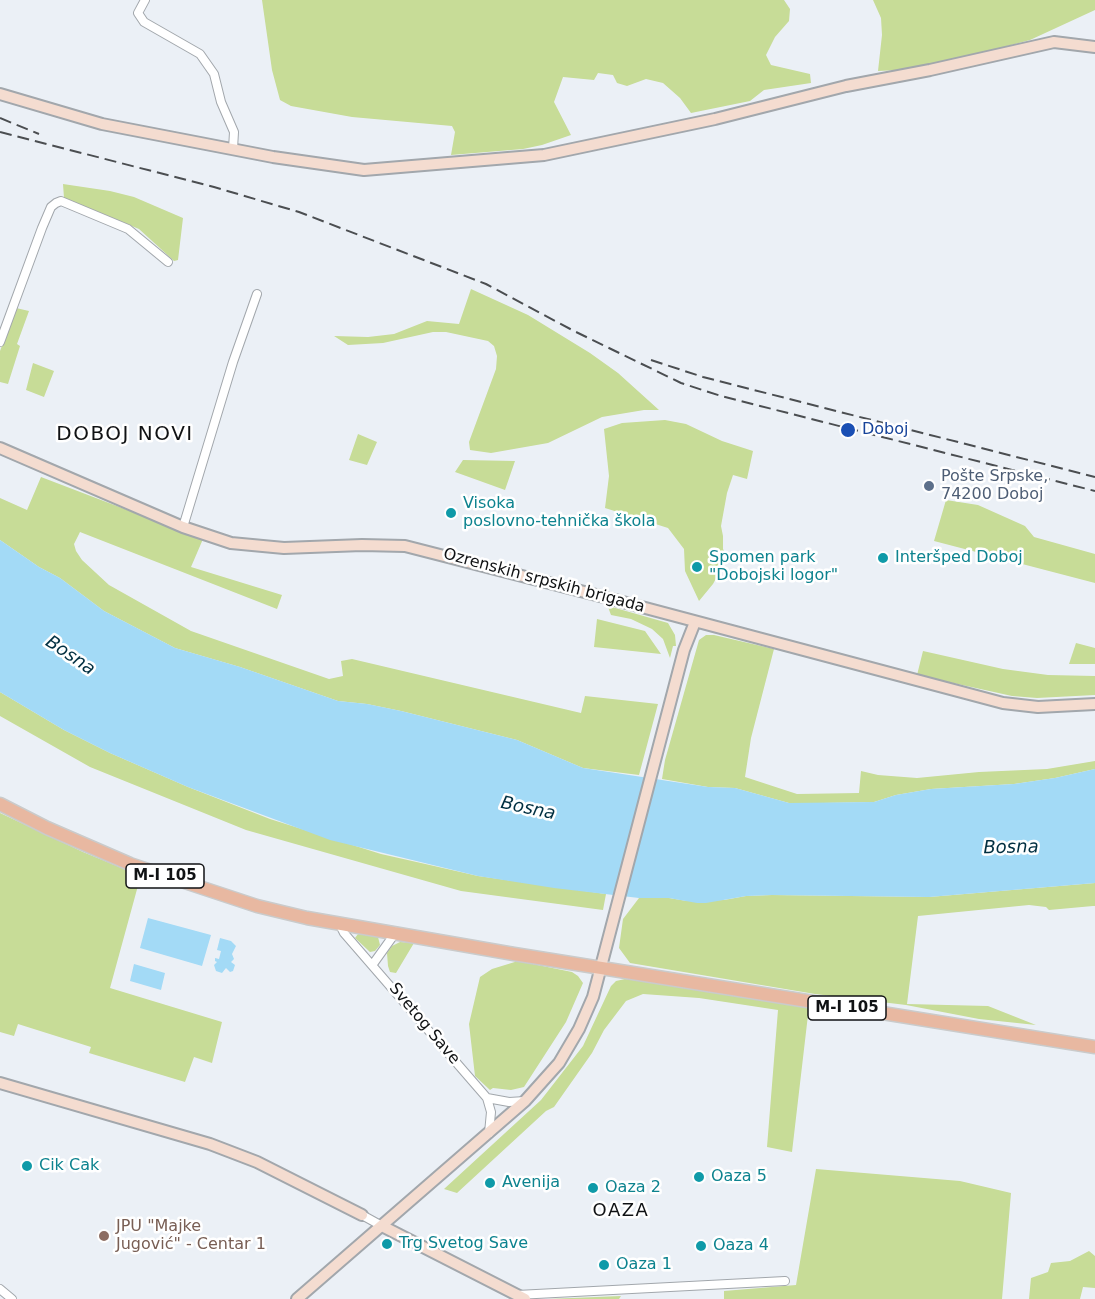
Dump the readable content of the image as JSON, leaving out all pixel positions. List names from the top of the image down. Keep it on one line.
{"streets":{"main road":["M-I 105"],"street":["Ozrenskih srpskih brigada","Svetog Save"]},"crossings":[["M-I 105","Svetog Save"]],"districts":["DOBOJ NOVI","OAZA"],"water":["Bosna"],"places":["Doboj","Pošte Srpske, 74200 Doboj","Visoka poslovno-tehnička škola","Interšped Doboj","Spomen park \"Dobojski logor\"","Cik Cak","Oaza 5","Avenija","Oaza 2","JPU \"Majke Jugović\" - Centar 1","Trg Svetog Save","Oaza 4","Oaza 1"]}
